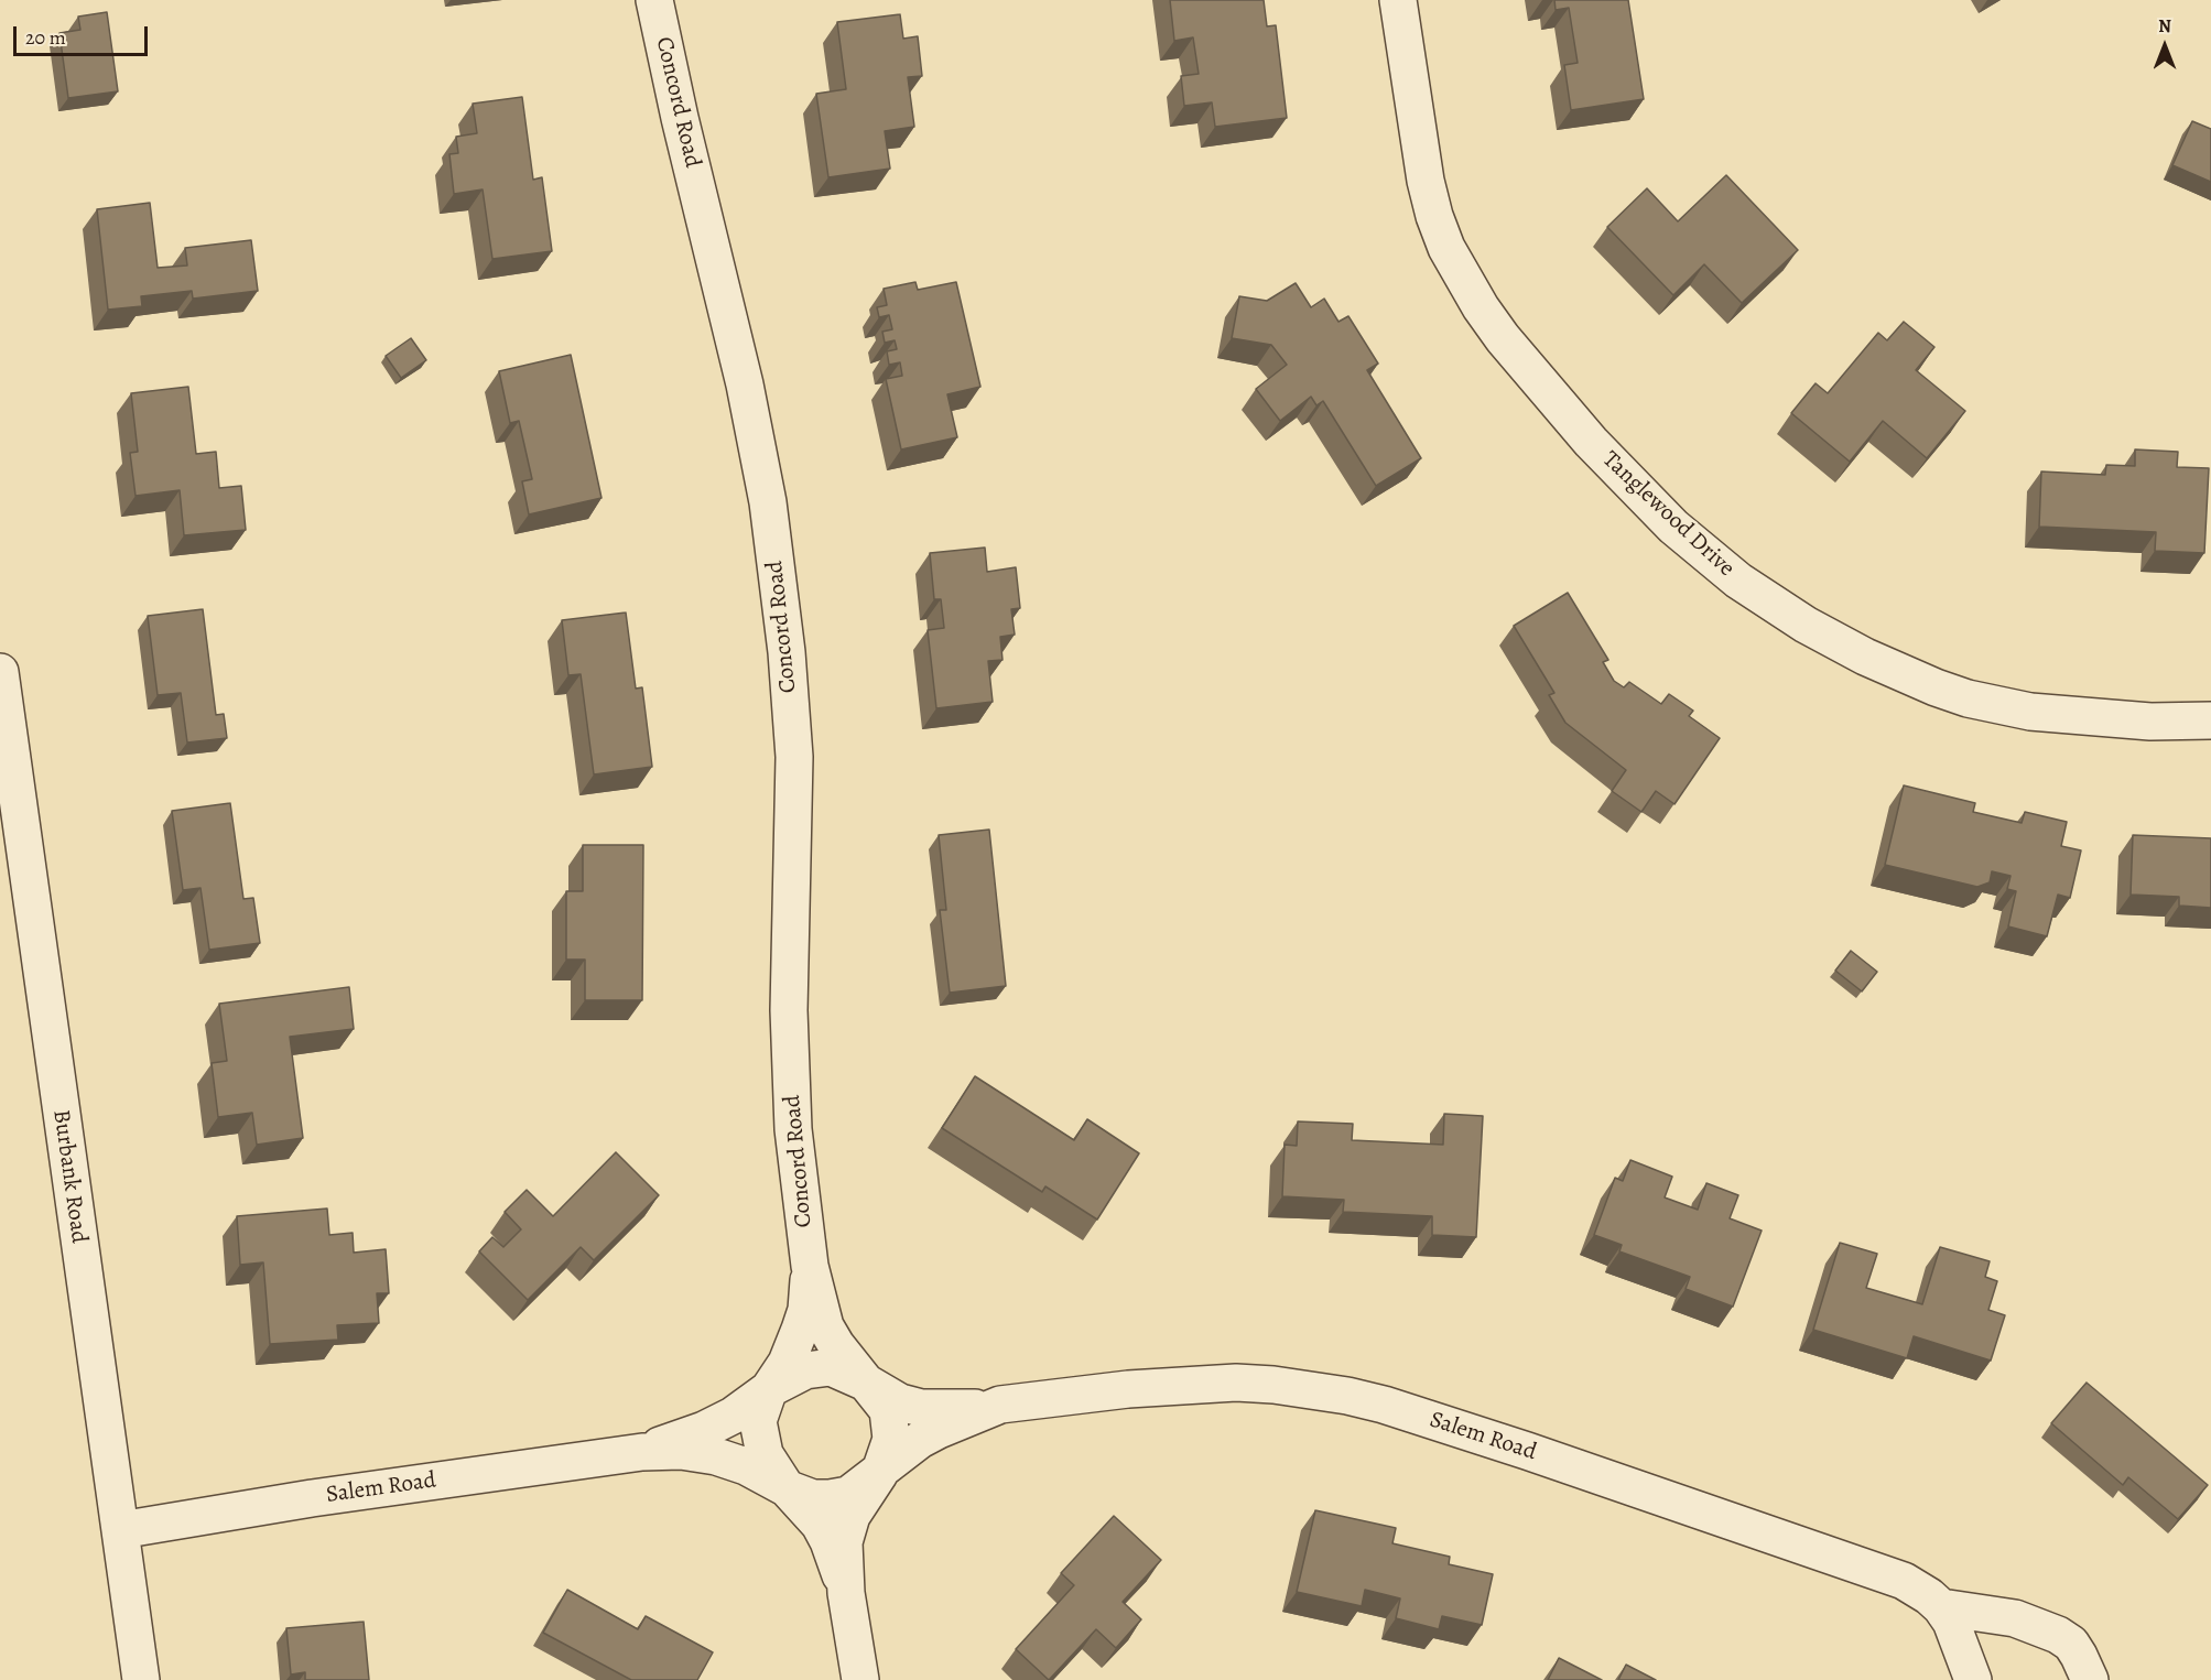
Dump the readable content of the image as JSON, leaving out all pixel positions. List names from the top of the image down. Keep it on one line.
{"streets":{"street":["Concord Road","Tanglewood Drive","Burbank Road","Salem Road"]},"crossings":[["Concord Road","Salem Road"],["Burbank Road","Salem Road"]],"scale_bar":"20 m","north":"top"}
